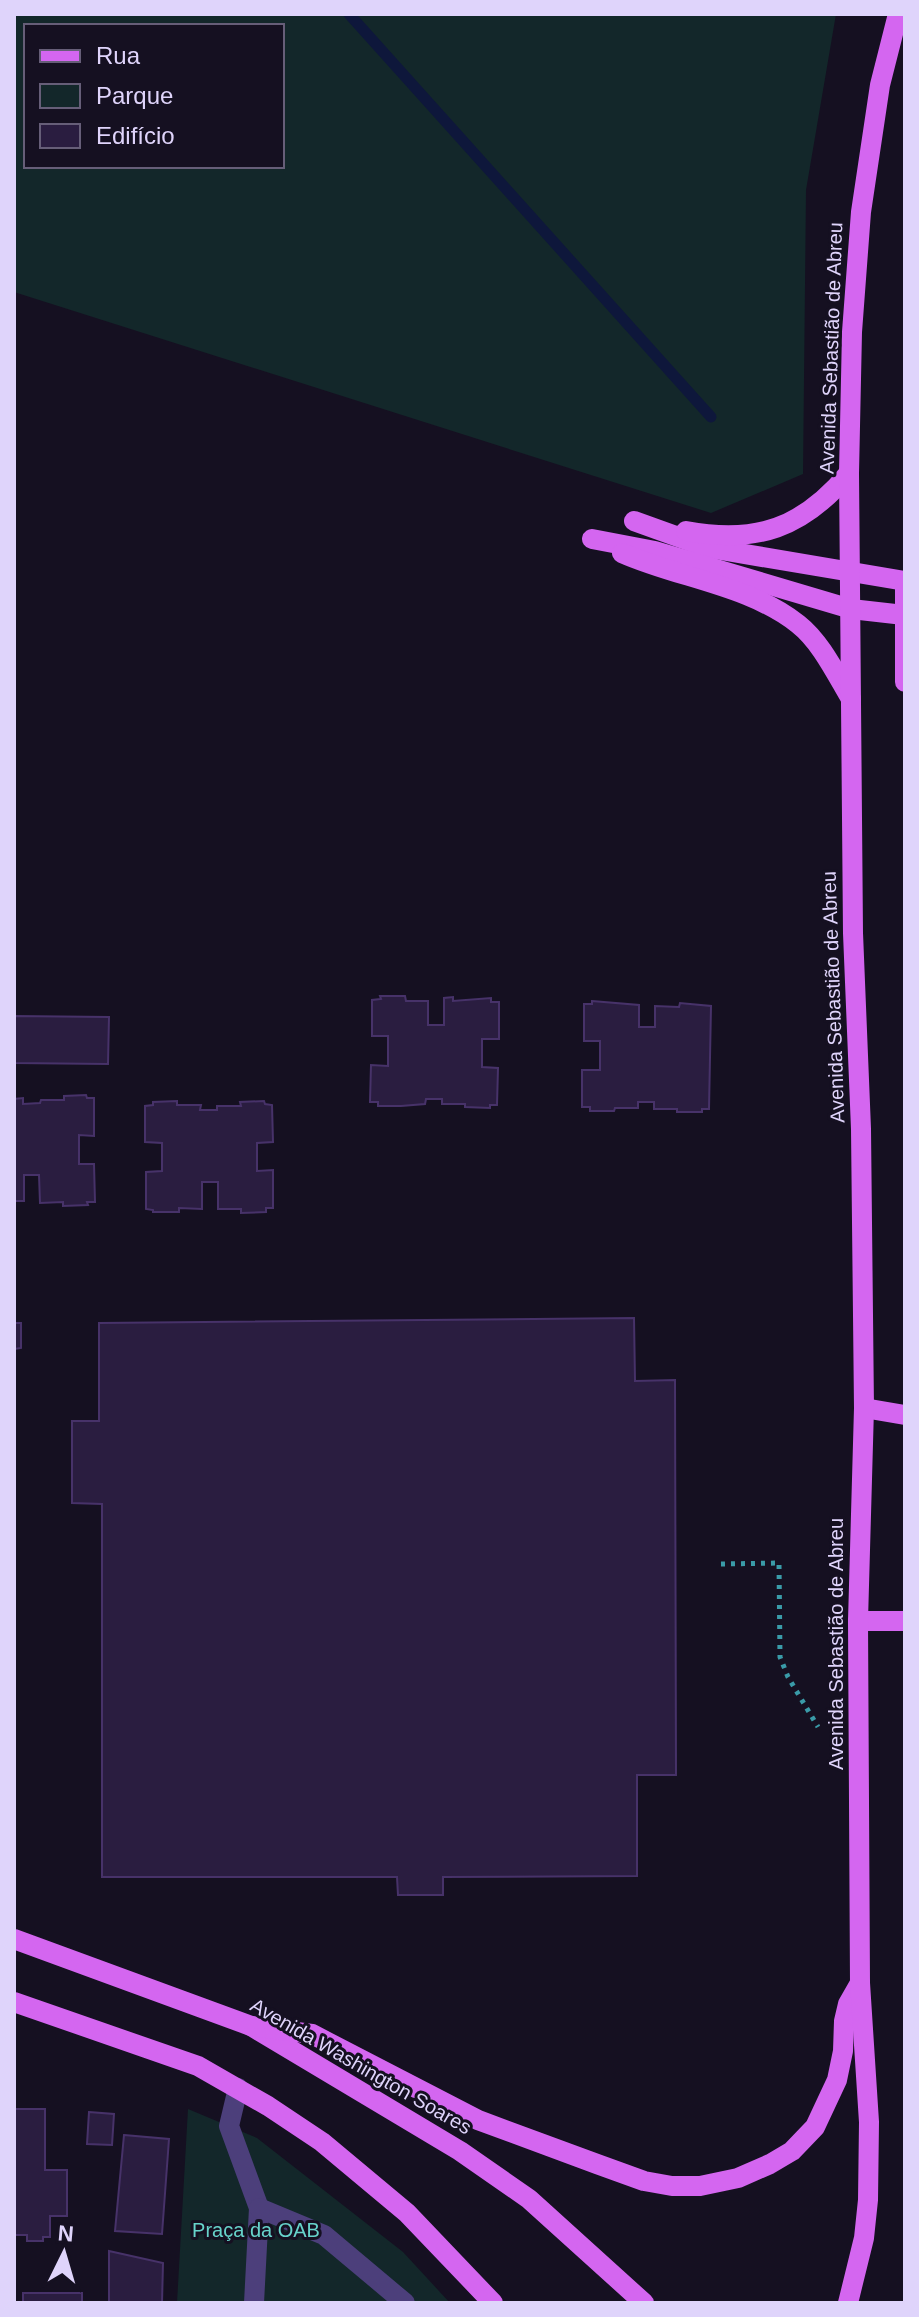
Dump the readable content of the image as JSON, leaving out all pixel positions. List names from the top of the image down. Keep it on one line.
{"streets":{"main road":["Avenida Sebastião de Abreu","Avenida Washington Soares"]},"parks":["Praça da OAB"],"legend":["Rua","Parque","Edifício"],"north":"top"}
